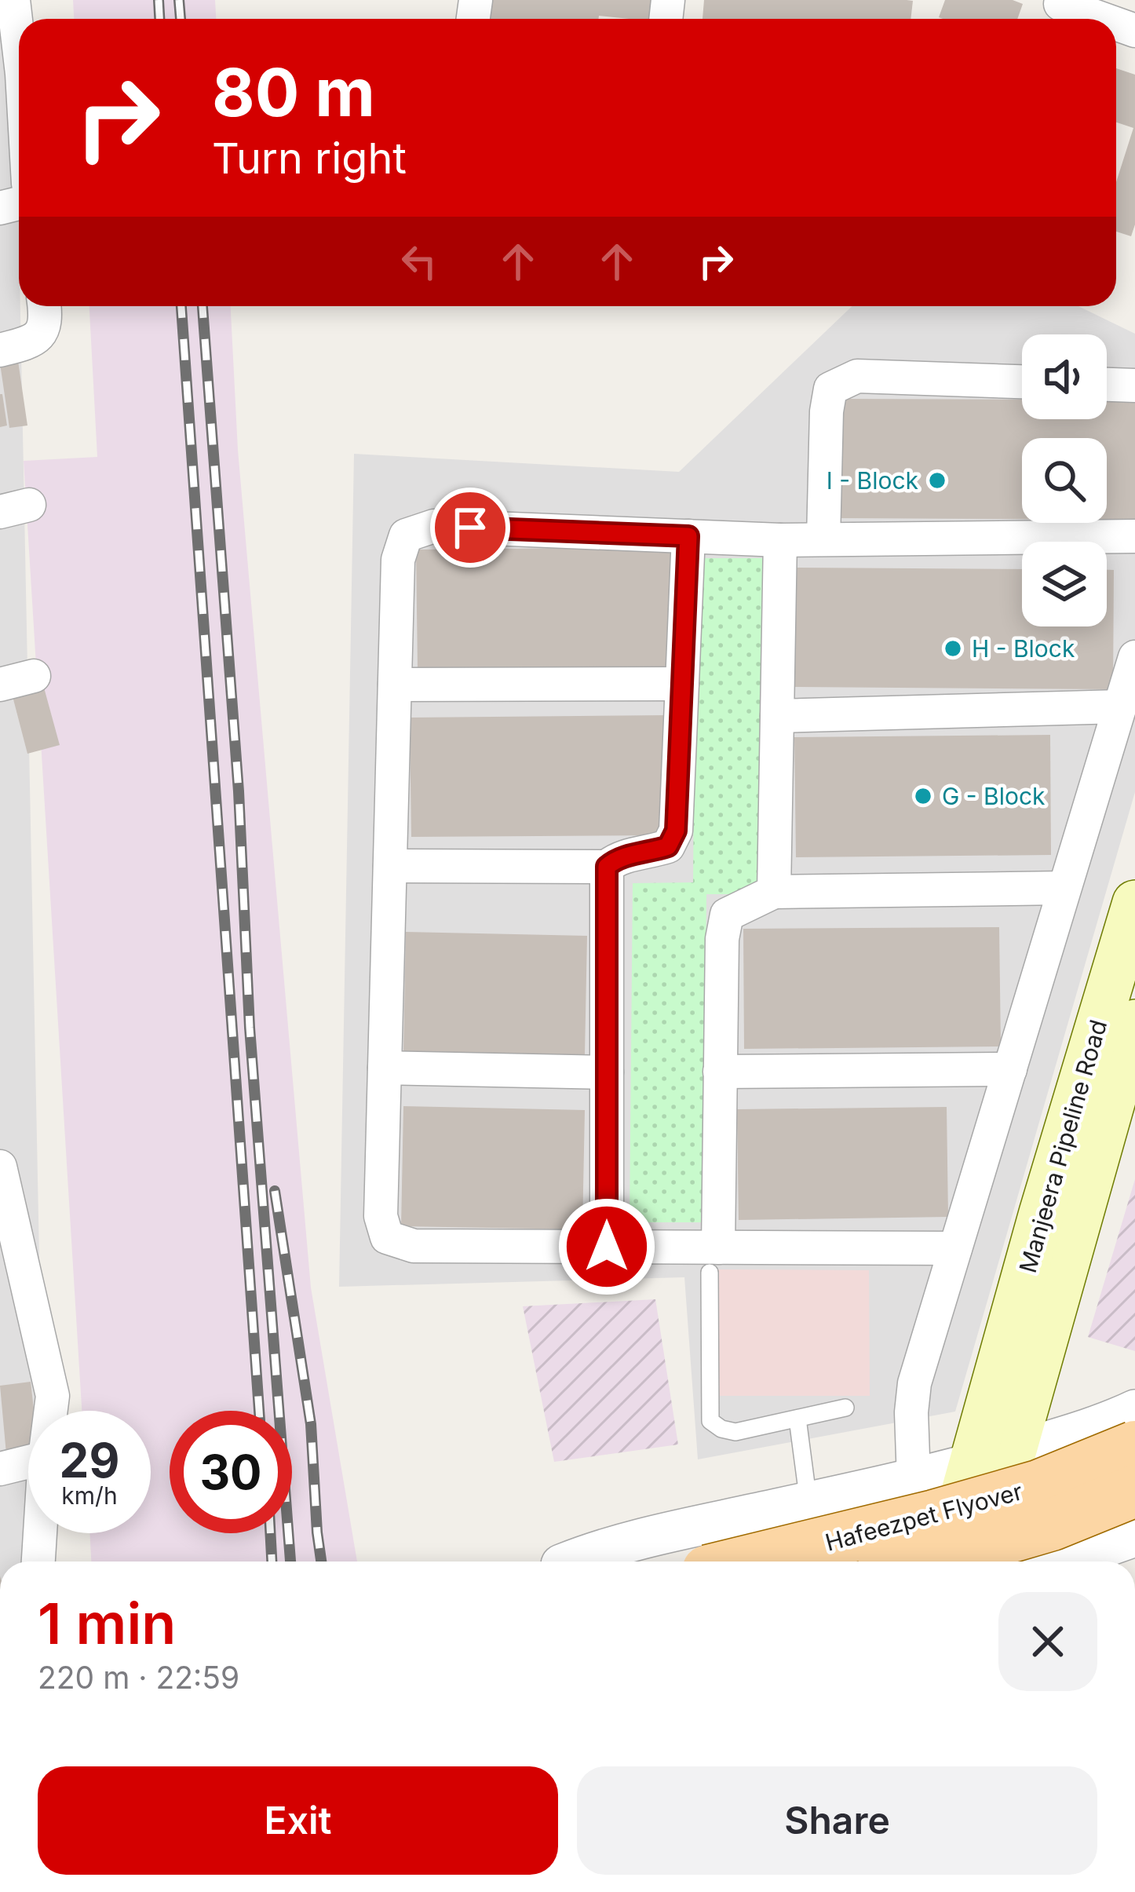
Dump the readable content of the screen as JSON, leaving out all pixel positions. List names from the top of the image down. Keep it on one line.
{"streets":{"main road":["Manjeera Pipeline Road","Hafeezpet Flyover"]},"places":["I - Block","H - Block","G - Block"],"page":{"turn":["80 m","Turn right"],"speed":"29 km/h","limit":"30","heading":["1 min","220 m · 22:59"],"buttons":["Exit","Share"]}}
